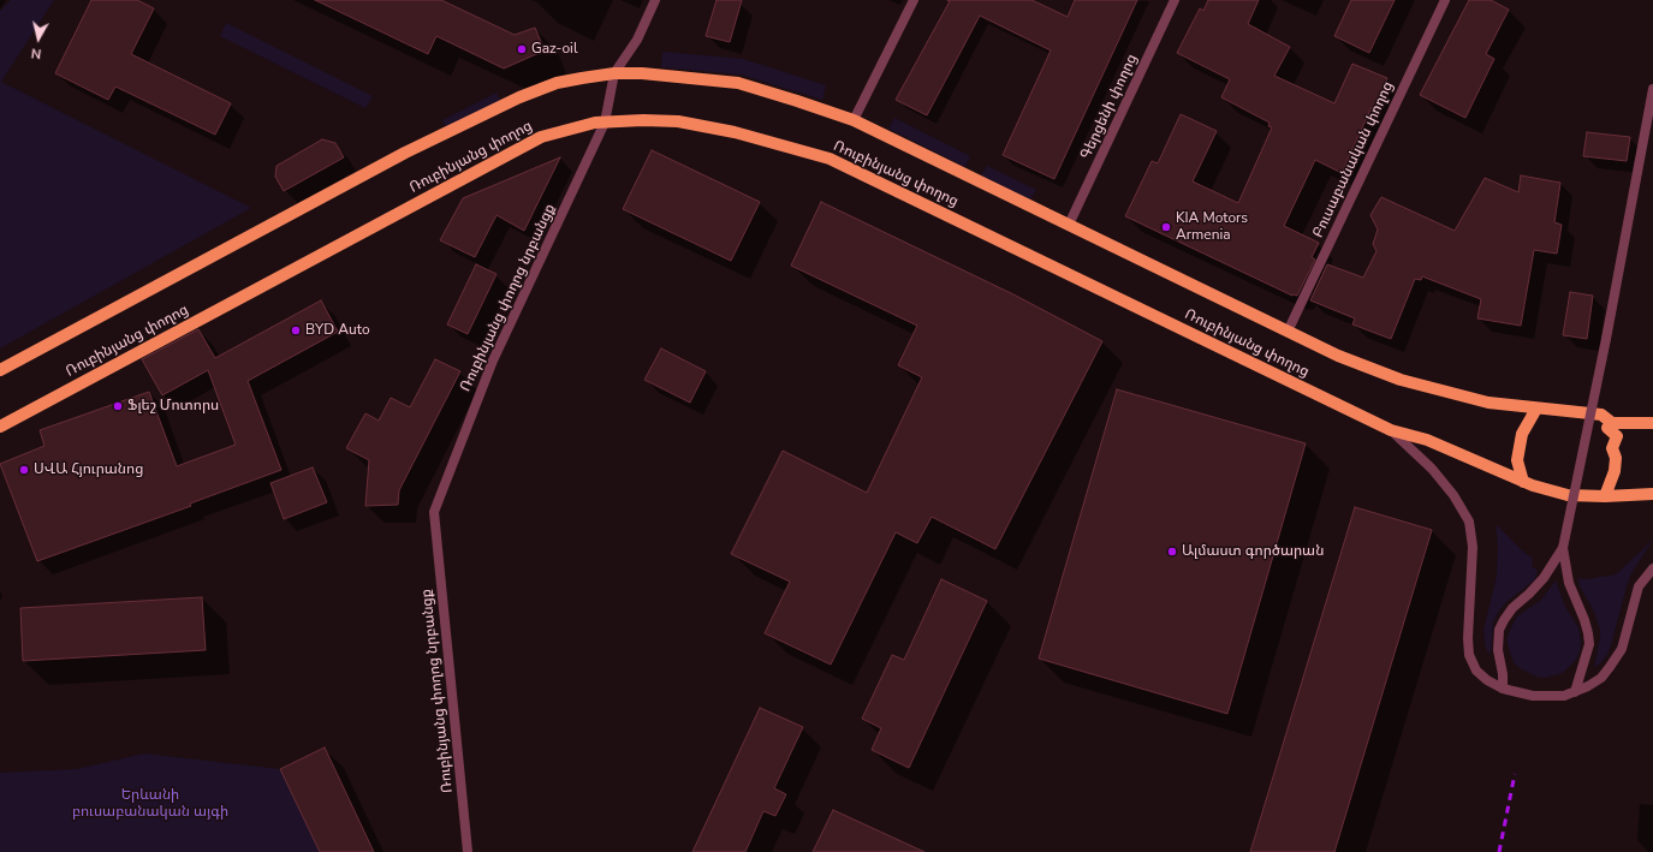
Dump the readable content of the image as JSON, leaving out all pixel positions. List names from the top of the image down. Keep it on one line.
{"streets":{"main road":["Ռուբինյանց փողոց"],"street":["Գերցենի փողոց","Բուսաբանական փողոց","Ռուբինյանց փողոց նրբանցք"]},"crossings":[["Գերցենի փողոց","Ռուբինյանց փողոց"],["Ռուբինյանց փողոց","Բուսաբանական փողոց"],["Ռուբինյանց փողոց","Ռուբինյանց փողոց նրբանցք"]],"parks":["Երևանի բուսաբանական այգի"],"places":["Gaz-oil","KIA Motors Armenia","BYD Auto","Ֆլեշ Մոտորս","ՍՎԱ Հյուրանոց","Ալմաստ գործարան"],"north":"bottom"}
